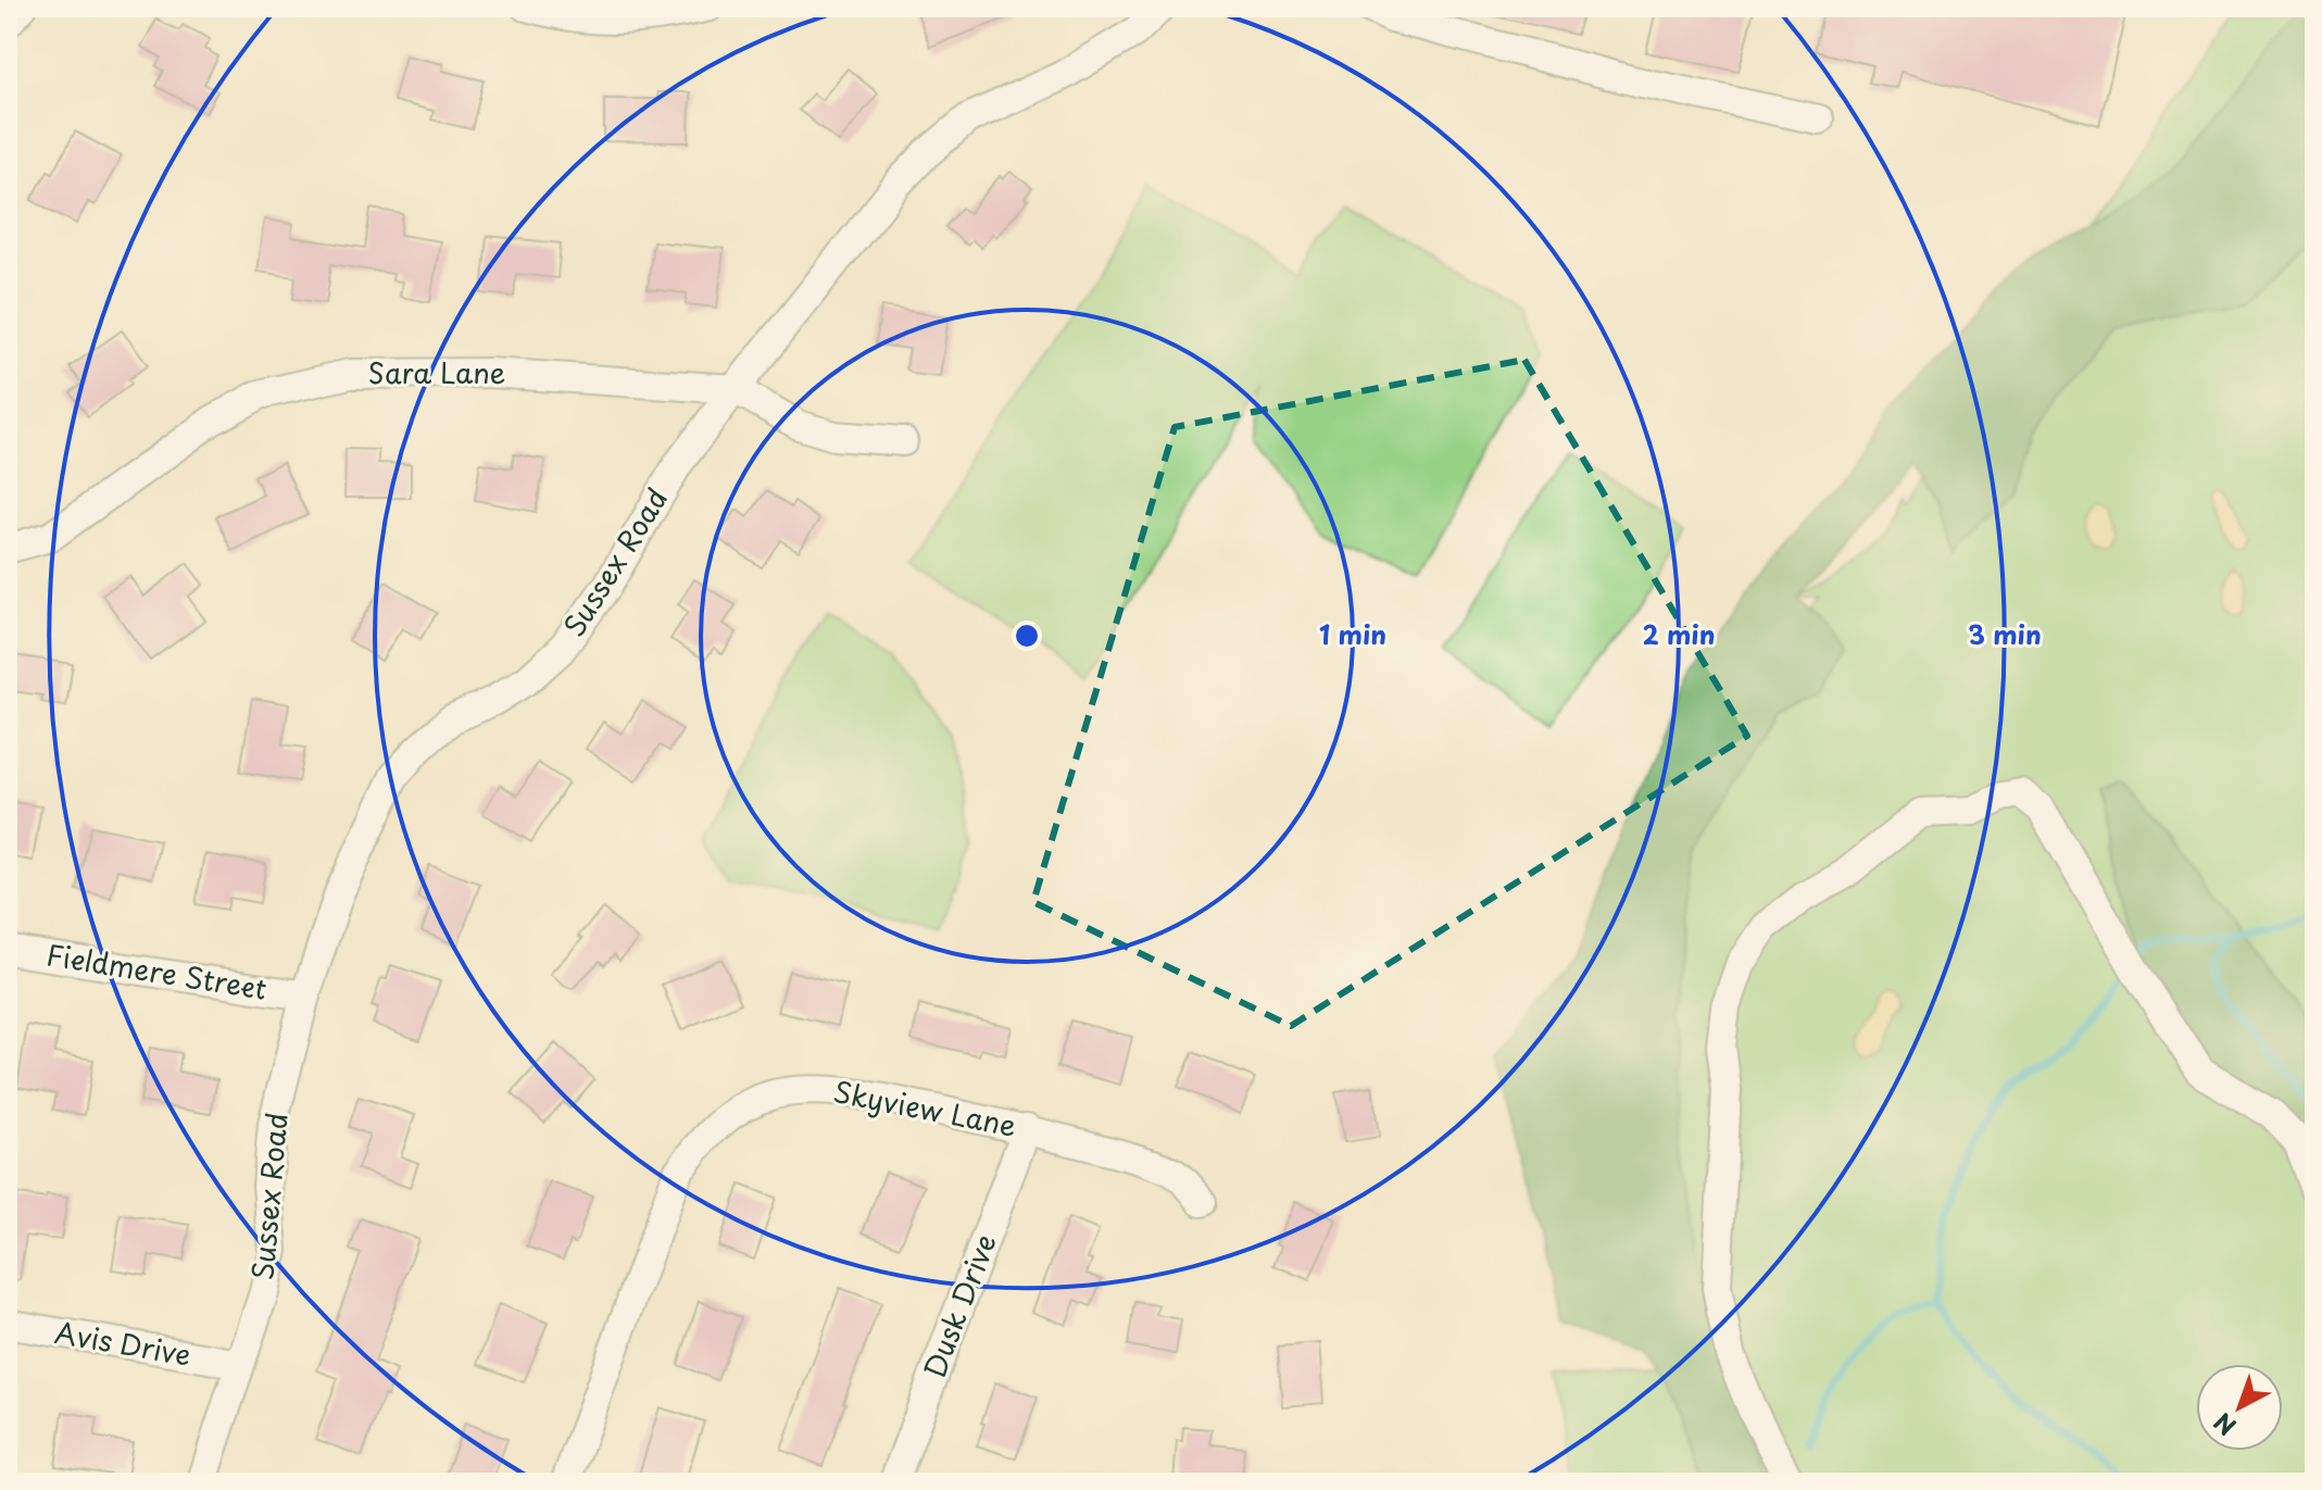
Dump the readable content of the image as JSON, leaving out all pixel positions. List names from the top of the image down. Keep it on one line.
{"streets":{"street":["Sara Lane","Sussex Road","Fieldmere Street","Skyview Lane","Dusk Drive","Avis Drive"]},"crossings":[["Sara Lane","Sussex Road"],["Sussex Road","Fieldmere Street"],["Sussex Road","Avis Drive"],["Skyview Lane","Dusk Drive"]],"north":"bottom left","rings":["1 min","2 min","3 min"]}
